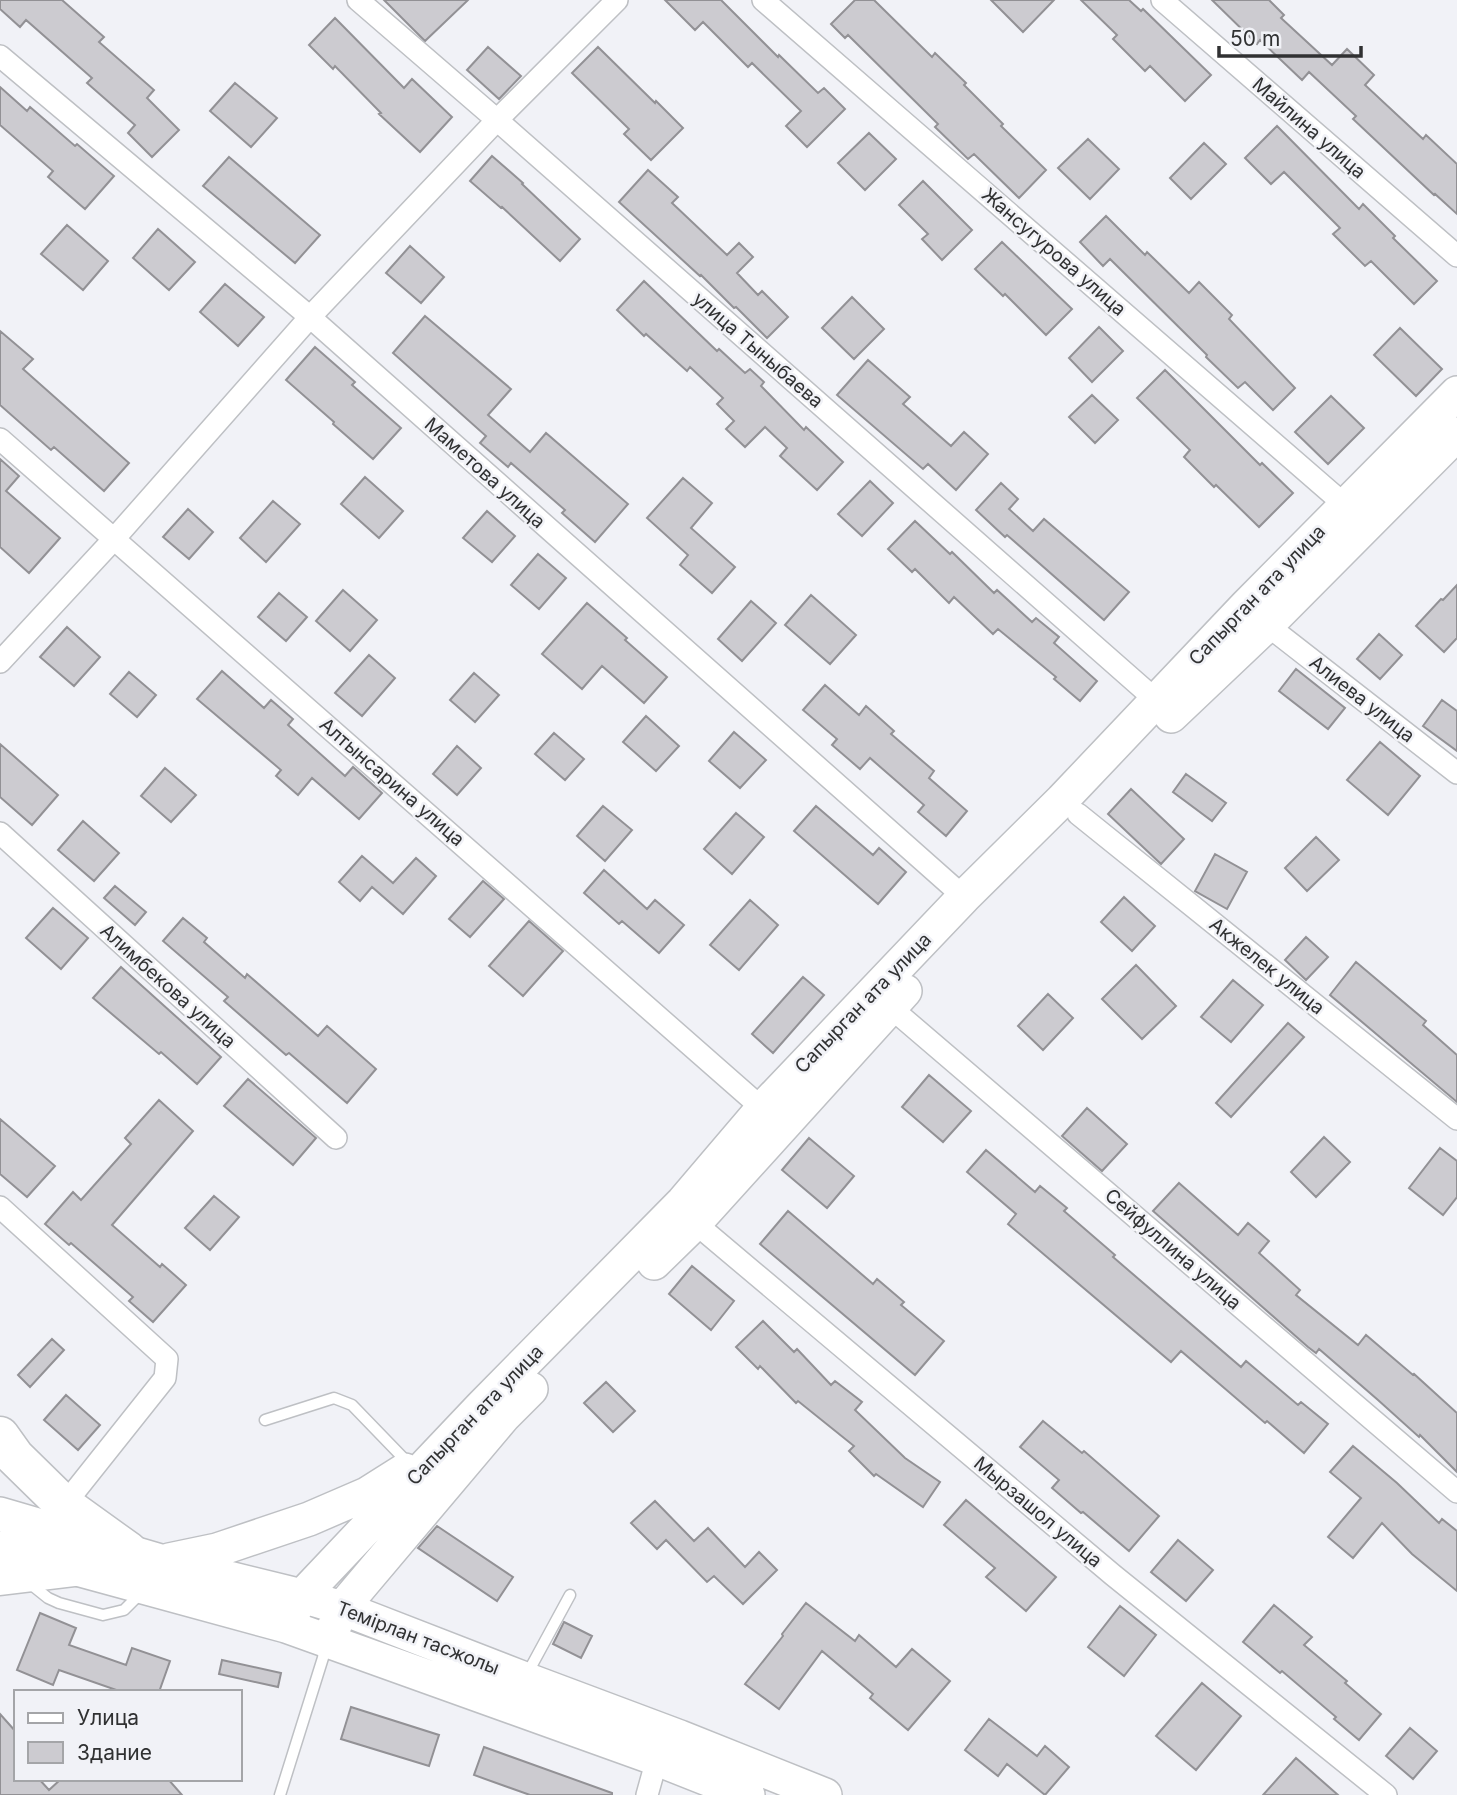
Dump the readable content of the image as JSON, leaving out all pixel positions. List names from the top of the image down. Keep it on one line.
{"streets":{"main road":["Сапырган ата улица","Темірлан тасжолы"],"street":["Майлина улица","Жансугурова улица","улица Тыныбаева","Маметова улица","Алиева улица","Алтынсарина улица","Акжелек улица","Алимбекова улица","Сейфуллина улица","Мырзашол улица"]},"crossings":[["Жансугурова улица","Сапырган ата улица"],["улица Тыныбаева","Сапырган ата улица"],["Маметова улица","Сапырган ата улица"],["Сапырган ата улица","Алиева улица"],["Сапырган ата улица","Алтынсарина улица"],["Сапырган ата улица","Акжелек улица"],["Сапырган ата улица","Сейфуллина улица"],["Сапырган ата улица","Мырзашол улица"],["Сапырган ата улица","Темірлан тасжолы"]],"legend":["Улица","Здание"],"scale_bar":"50 m"}
